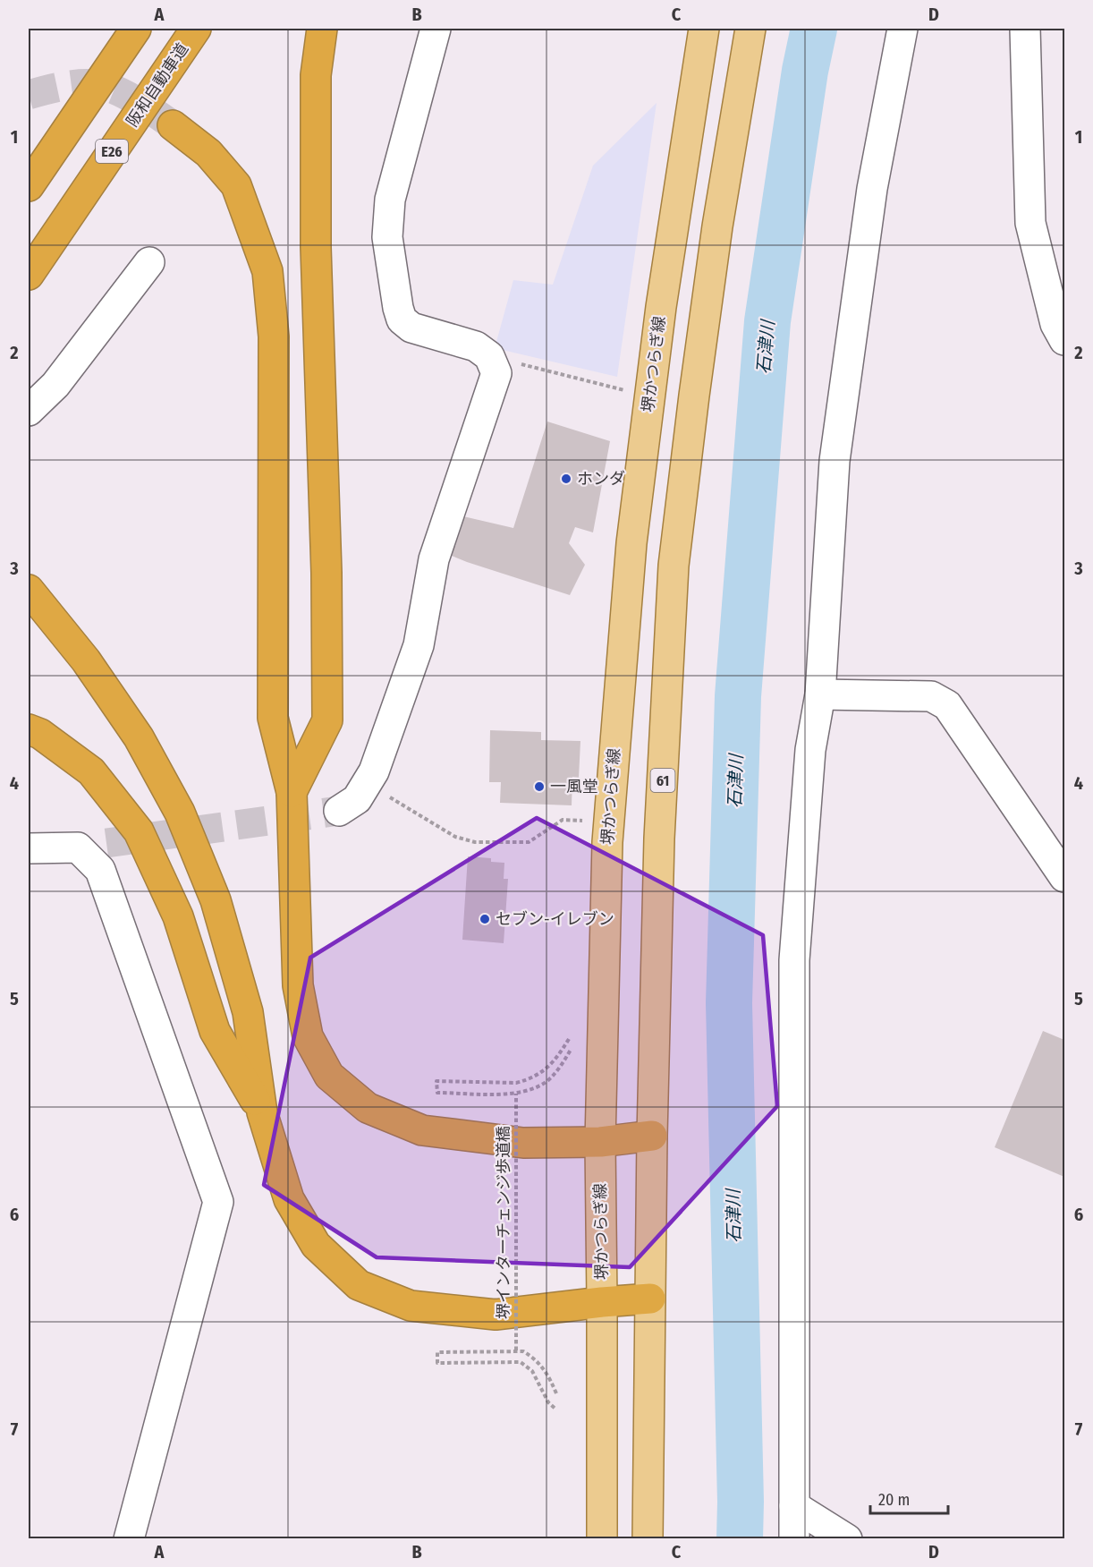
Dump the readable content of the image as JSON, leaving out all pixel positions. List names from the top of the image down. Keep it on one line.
{"streets":{"highway":["阪和自動車道","E26"],"main road":["堺かつらぎ線","61"],"path":["堺インターチェンジ歩道橋"]},"water":["石津川"],"places":["ホンダ","一風堂","セブン-イレブン"],"scale_bar":"20 m","grid":{"columns":["A","B","C","D"],"rows":["1","2","3","4","5","6","7"]}}
